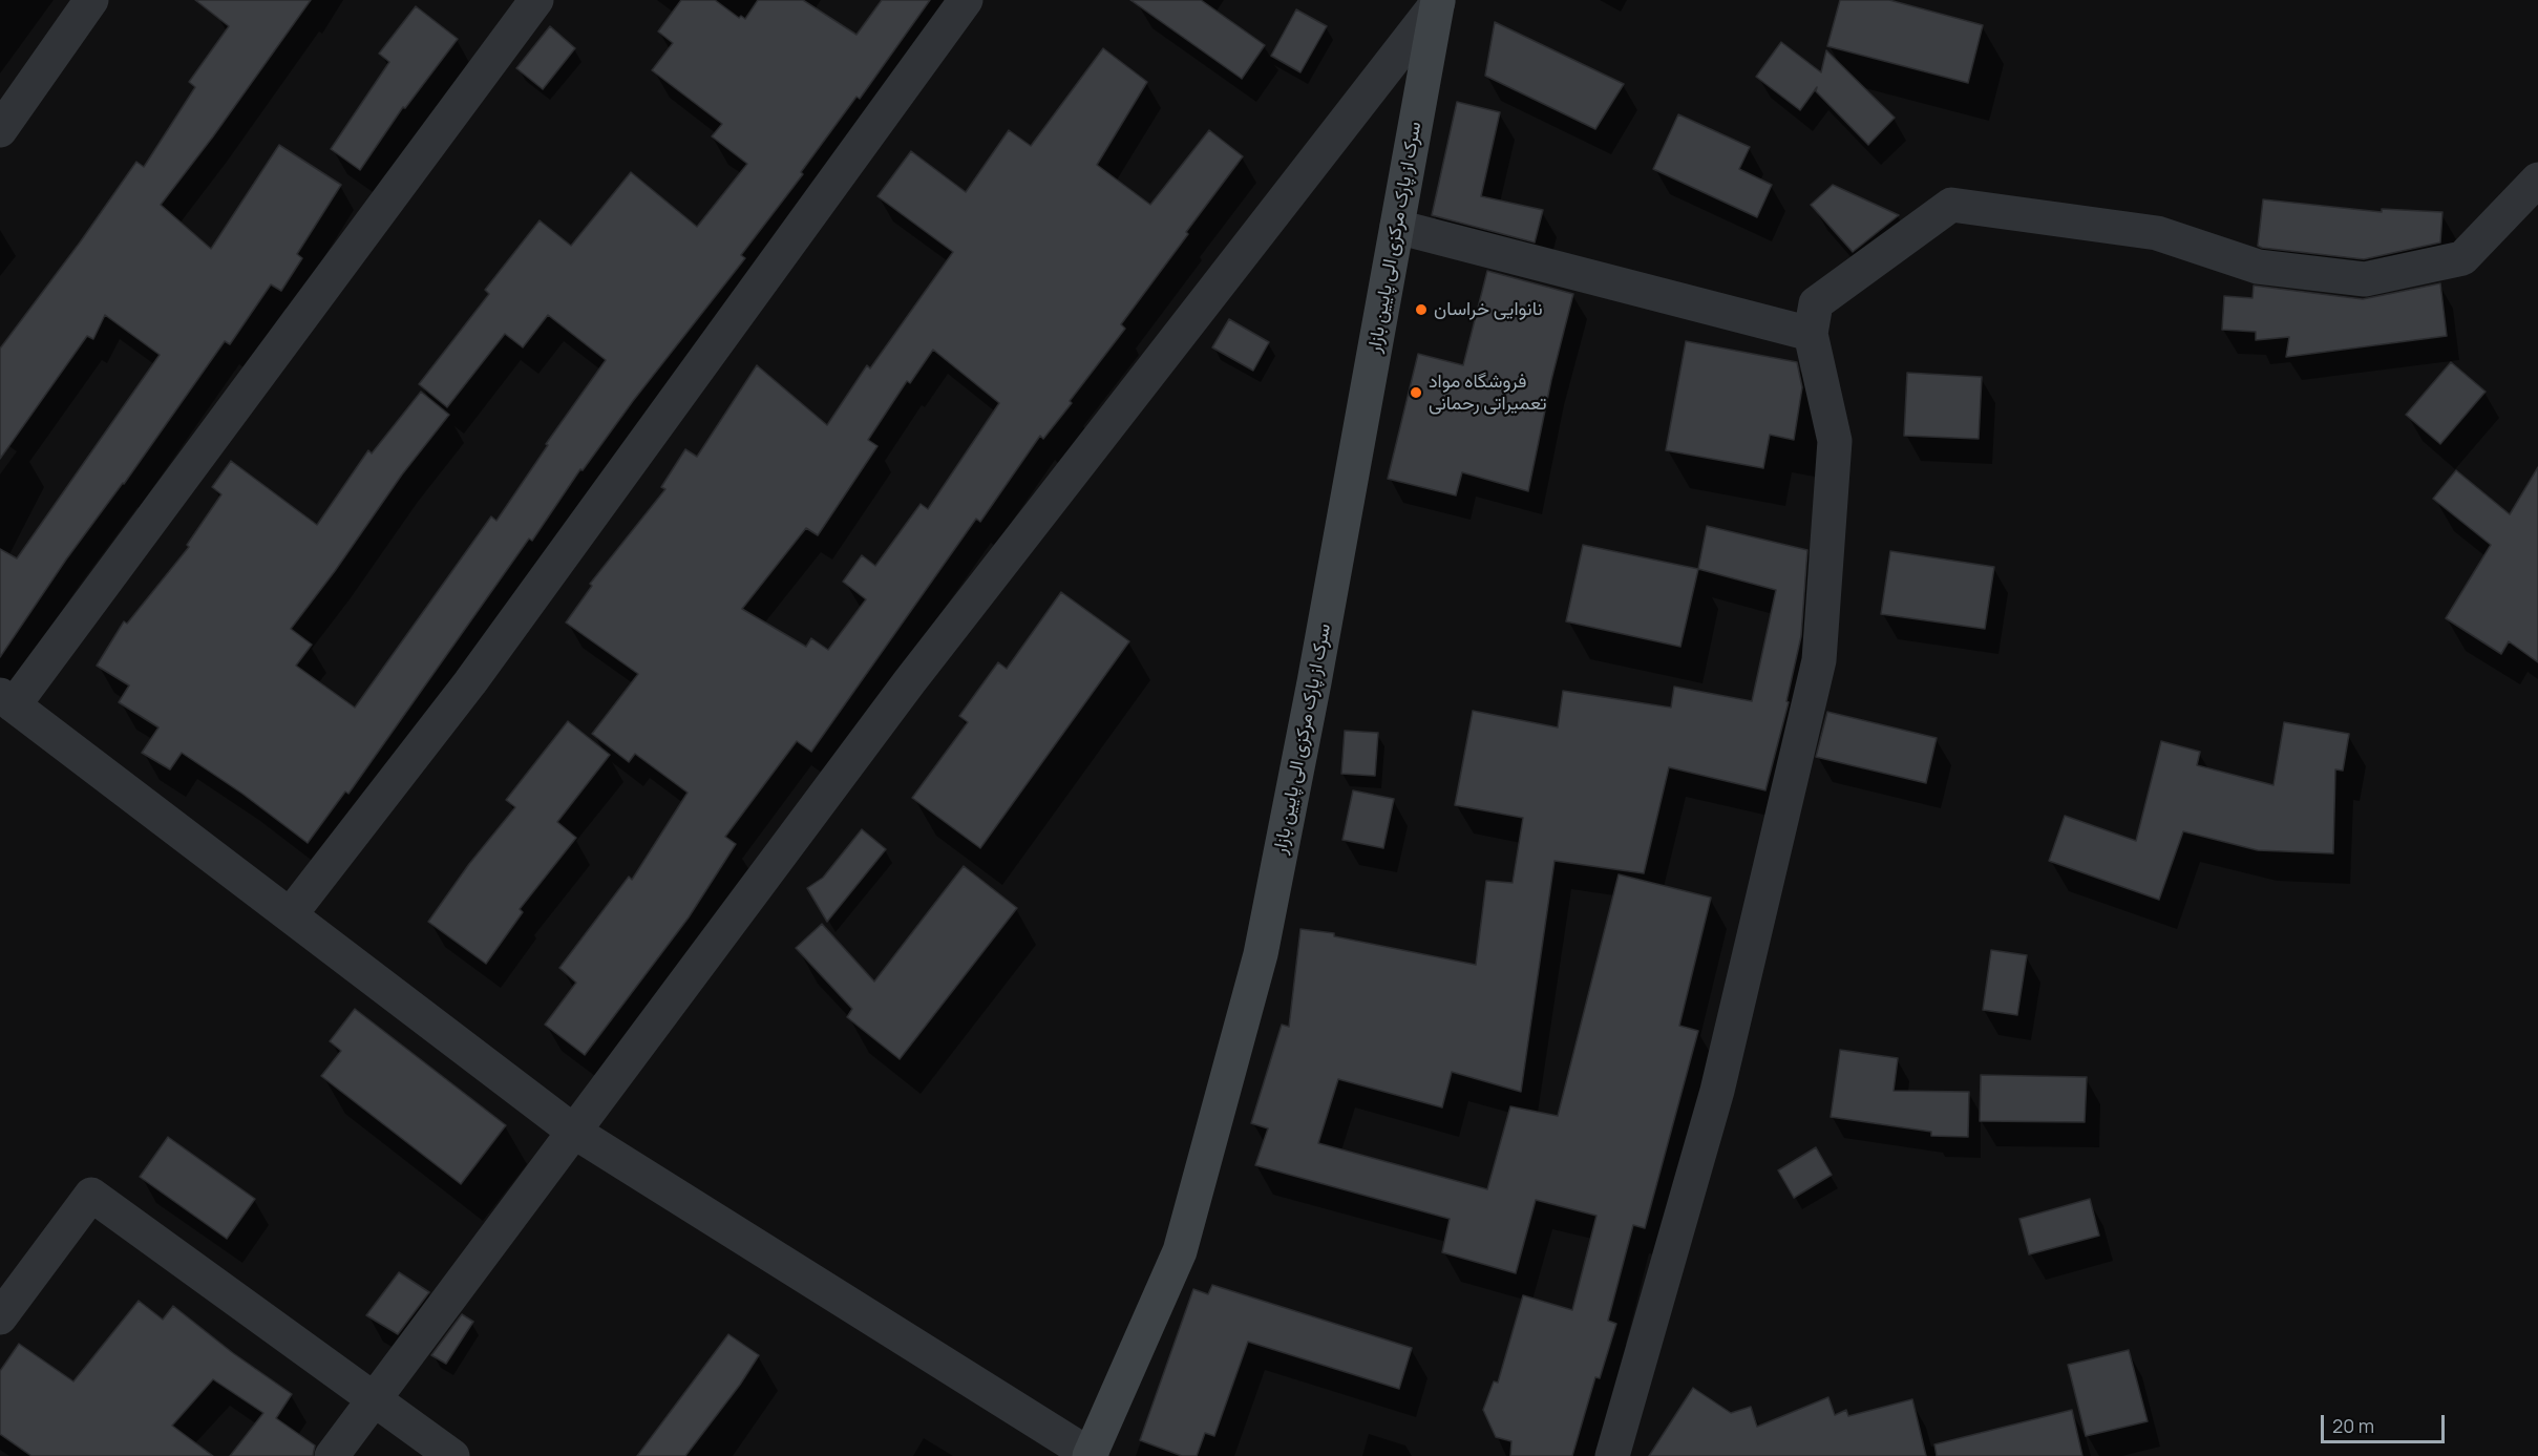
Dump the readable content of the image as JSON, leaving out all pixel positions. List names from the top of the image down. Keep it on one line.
{"streets":{"main road":["سرک از پارک مرکزی الی پایین بازار"]},"places":["نانوایی خراسان","فروشگاه مواد تعمیراتی رحمانی"],"scale_bar":"20 m"}
